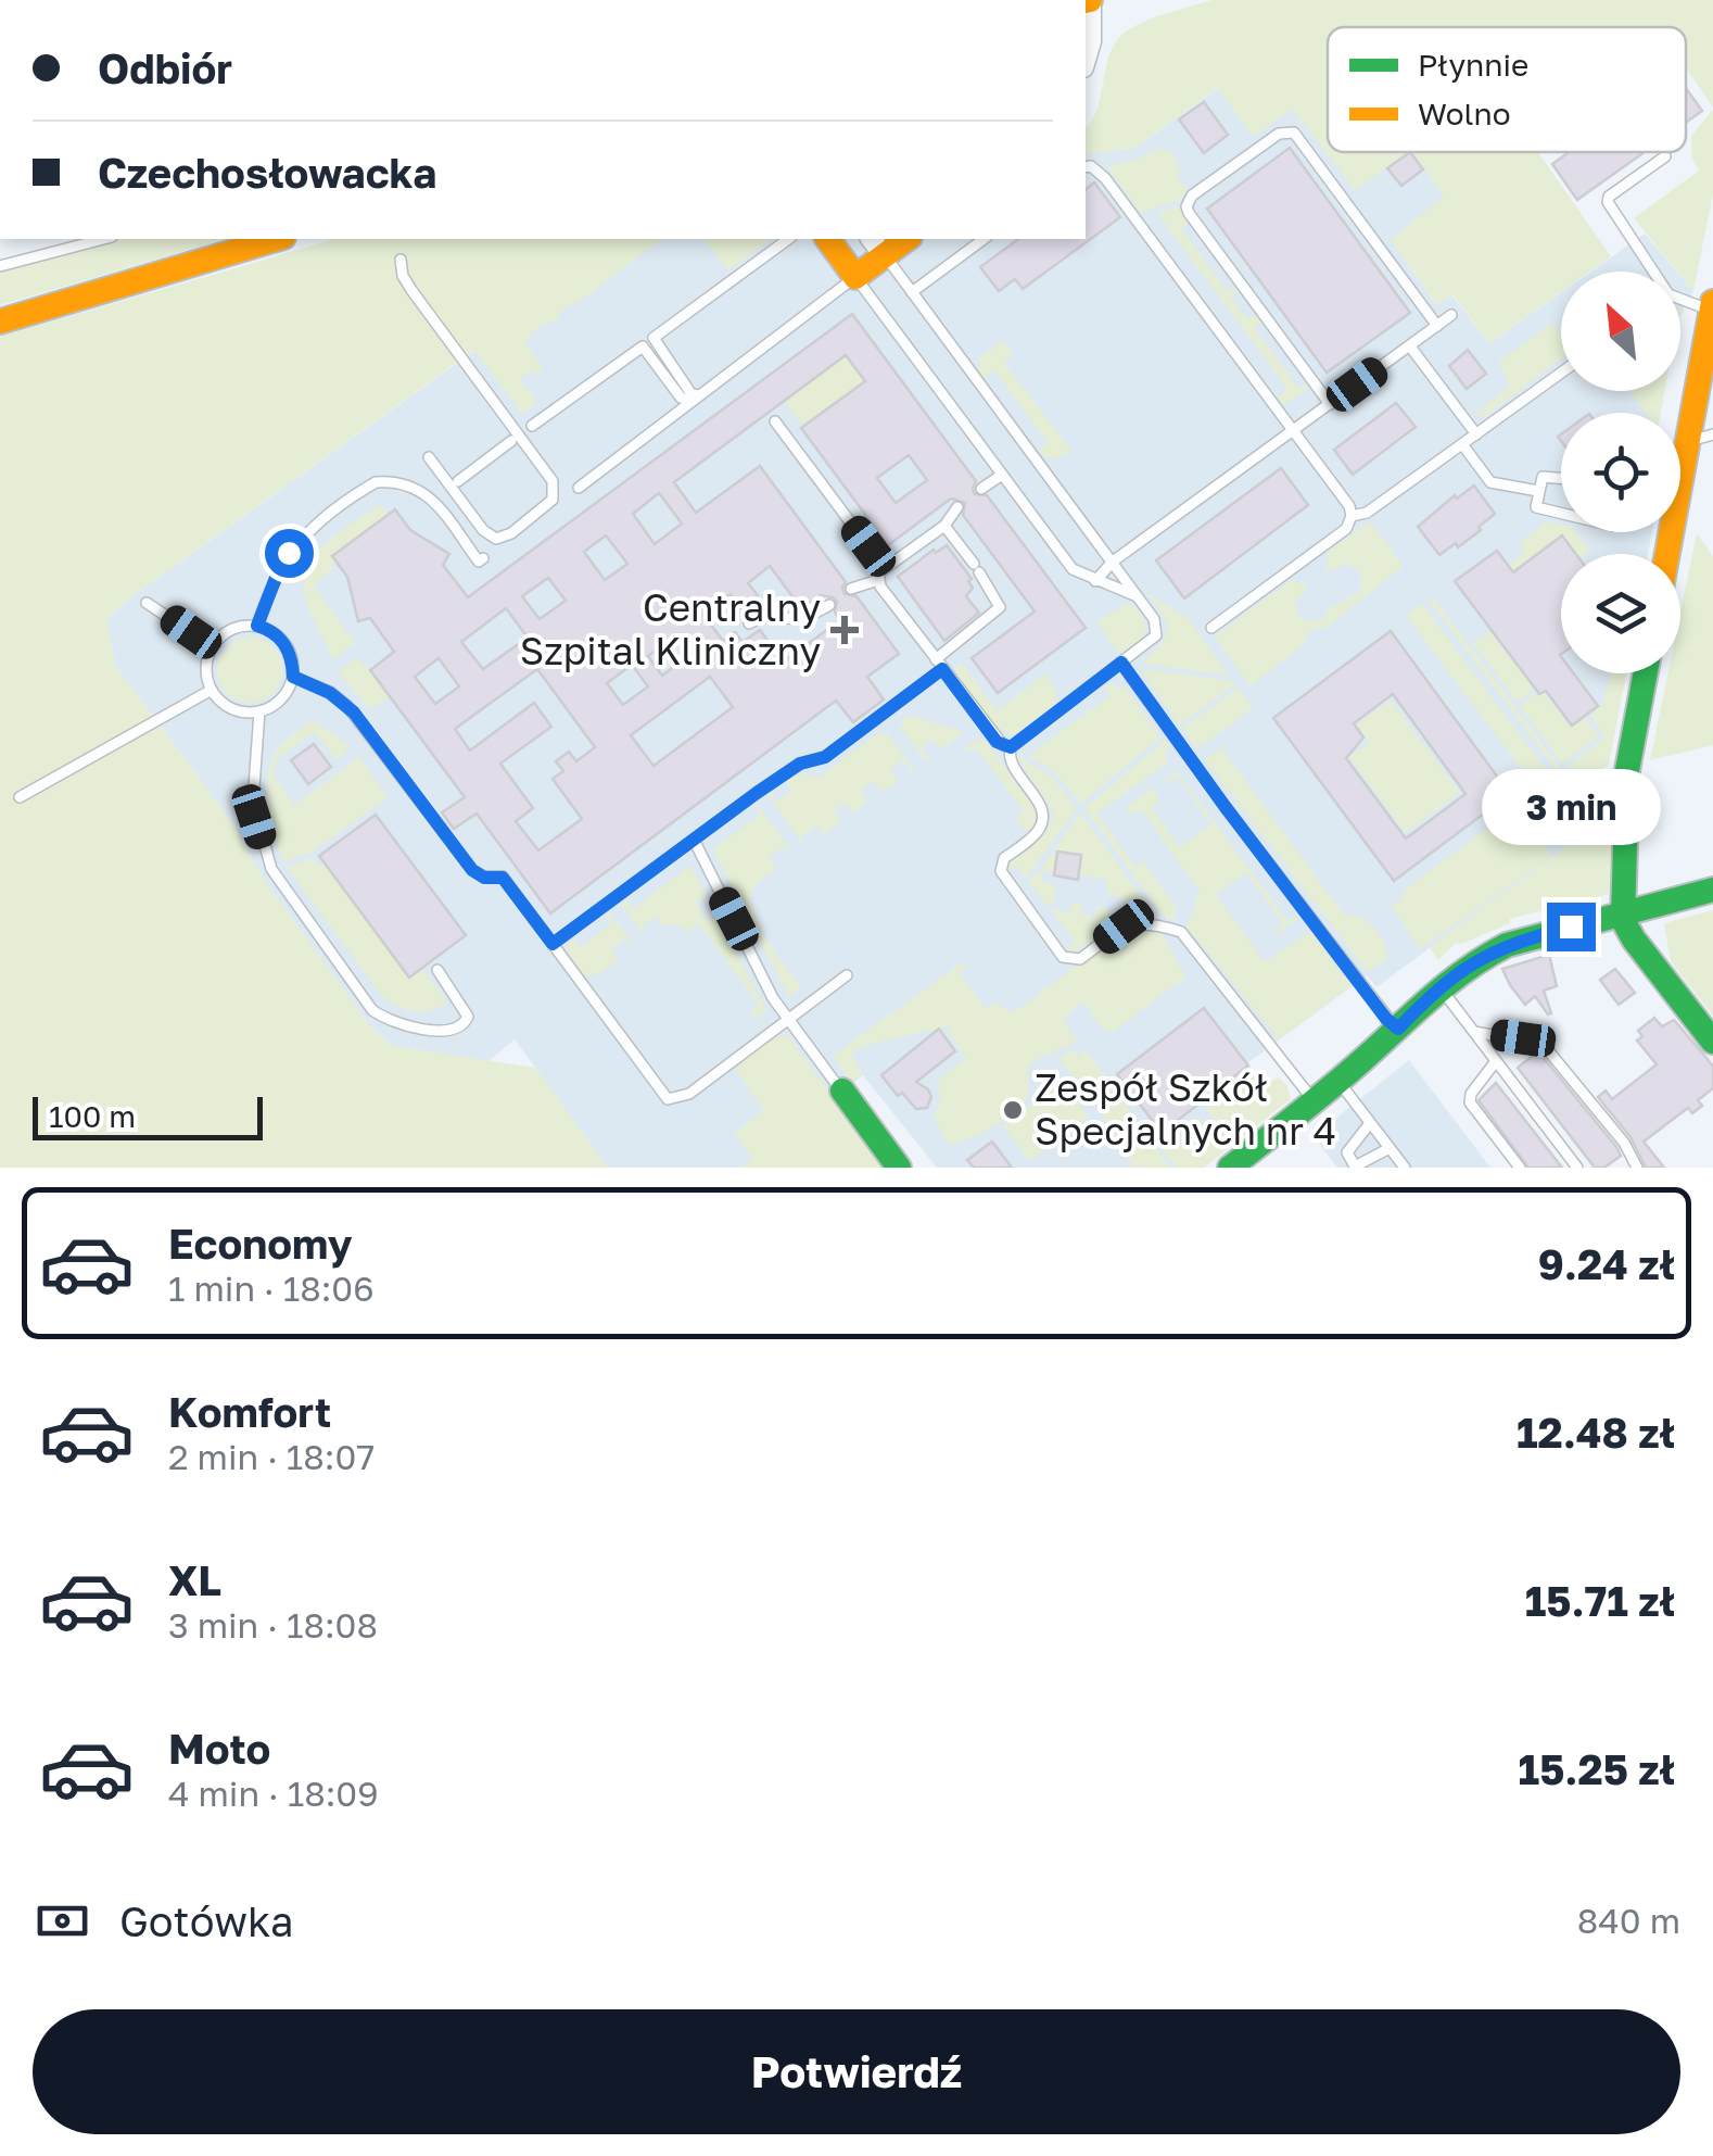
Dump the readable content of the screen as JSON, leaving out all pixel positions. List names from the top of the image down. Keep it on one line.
{"places":{"health":["Centralny Szpital Kliniczny"],"other":["Zespół Szkół Specjalnych nr 4"]},"legend":["Płynnie","Wolno"],"scale_bar":"100 m","north":"top left","page":{"banner":["Odbiór","Czechosłowacka"],"bubble":"3 min","scale":"100 m","list":[{"name":"Economy","note":"1 min · 18:06","value":"9.24 zł"},{"name":"Komfort","note":"2 min · 18:07","value":"12.48 zł"},{"name":"XL","note":"3 min · 18:08","value":"15.71 zł"},{"name":"Moto","note":"4 min · 18:09","value":"15.25 zł"}],"pay":["Gotówka","840 m"],"buttons":"Potwierdź"}}
